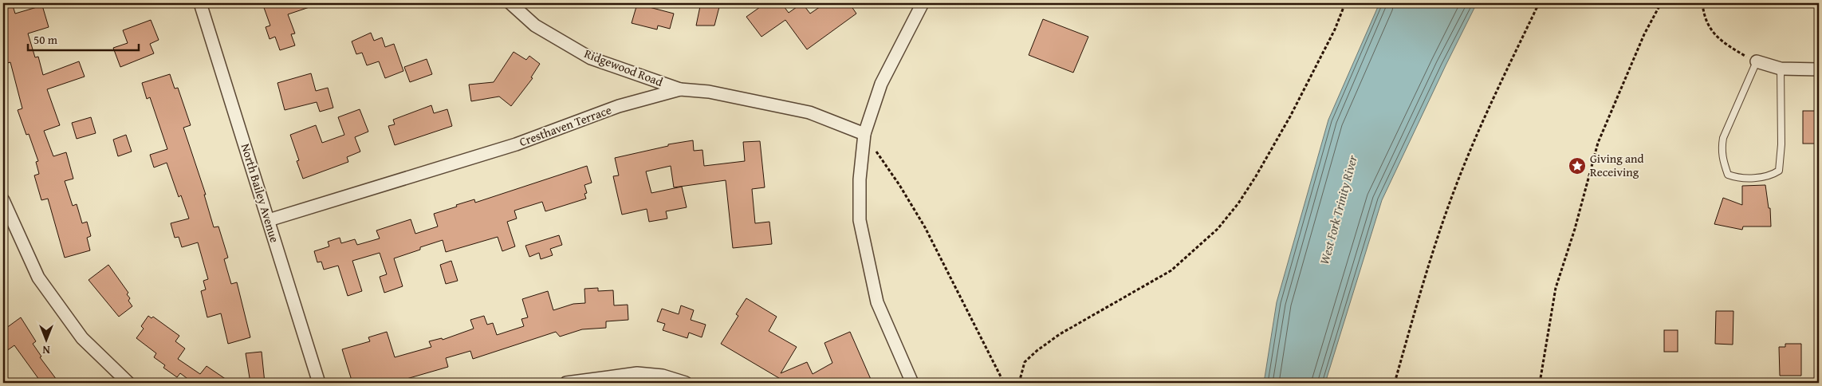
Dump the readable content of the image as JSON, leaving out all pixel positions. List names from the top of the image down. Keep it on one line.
{"streets":{"street":["Ridgewood Road","Cresthaven Terrace","North Bailey Avenue"]},"crossings":[["Ridgewood Road","Cresthaven Terrace"],["Cresthaven Terrace","North Bailey Avenue"]],"water":["West Fork Trinity River"],"places":{"place":["Giving and Receiving"]},"scale_bar":"50 m","north":"bottom"}
